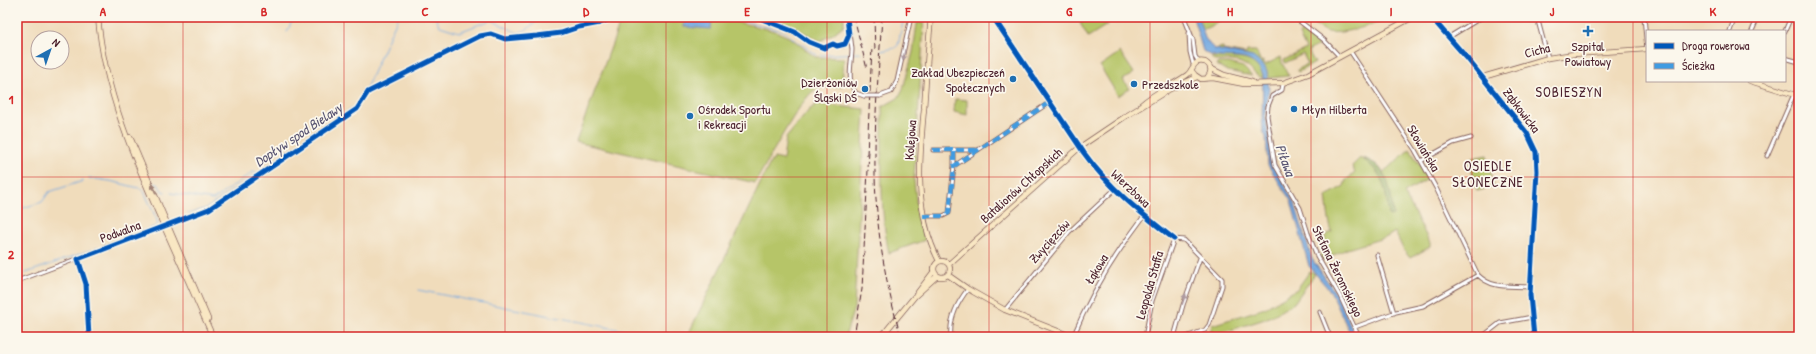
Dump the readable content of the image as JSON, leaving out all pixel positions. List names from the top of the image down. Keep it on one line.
{"streets":{"main road":["Cicha","Ząbkowicka","Kolejowa","Batalionów Chłopskich"],"street":["Słowiańska","Wierzbowa","Podwalna","Zwycięzców","Łąkowa","Stefana Żeromskiego","Leopolda Staffa"]},"crossings":[["Cicha","Ząbkowicka"],["Kolejowa","Batalionów Chłopskich"],["Batalionów Chłopskich","Wierzbowa"],["Wierzbowa","Zwycięzców"],["Wierzbowa","Łąkowa"],["Wierzbowa","Leopolda Staffa"]],"districts":["SOBIESZYN","OSIEDLE SŁONECZNE"],"water":["Dopływ spod Bielawy","Piława"],"places":{"health":["Szpital Powiatowy"],"other":["Zakład Ubezpieczeń Społecznych","Przedszkole","Dzierżoniów Śląski DŚ","Młyn Hilberta","Ośrodek Sportu i Rekreacji"]},"legend":["Droga rowerowa","Ścieżka"],"north":"top right","grid":{"columns":["A","B","C","D","E","F","G","H","I","J","K"],"rows":["1","2"]}}
